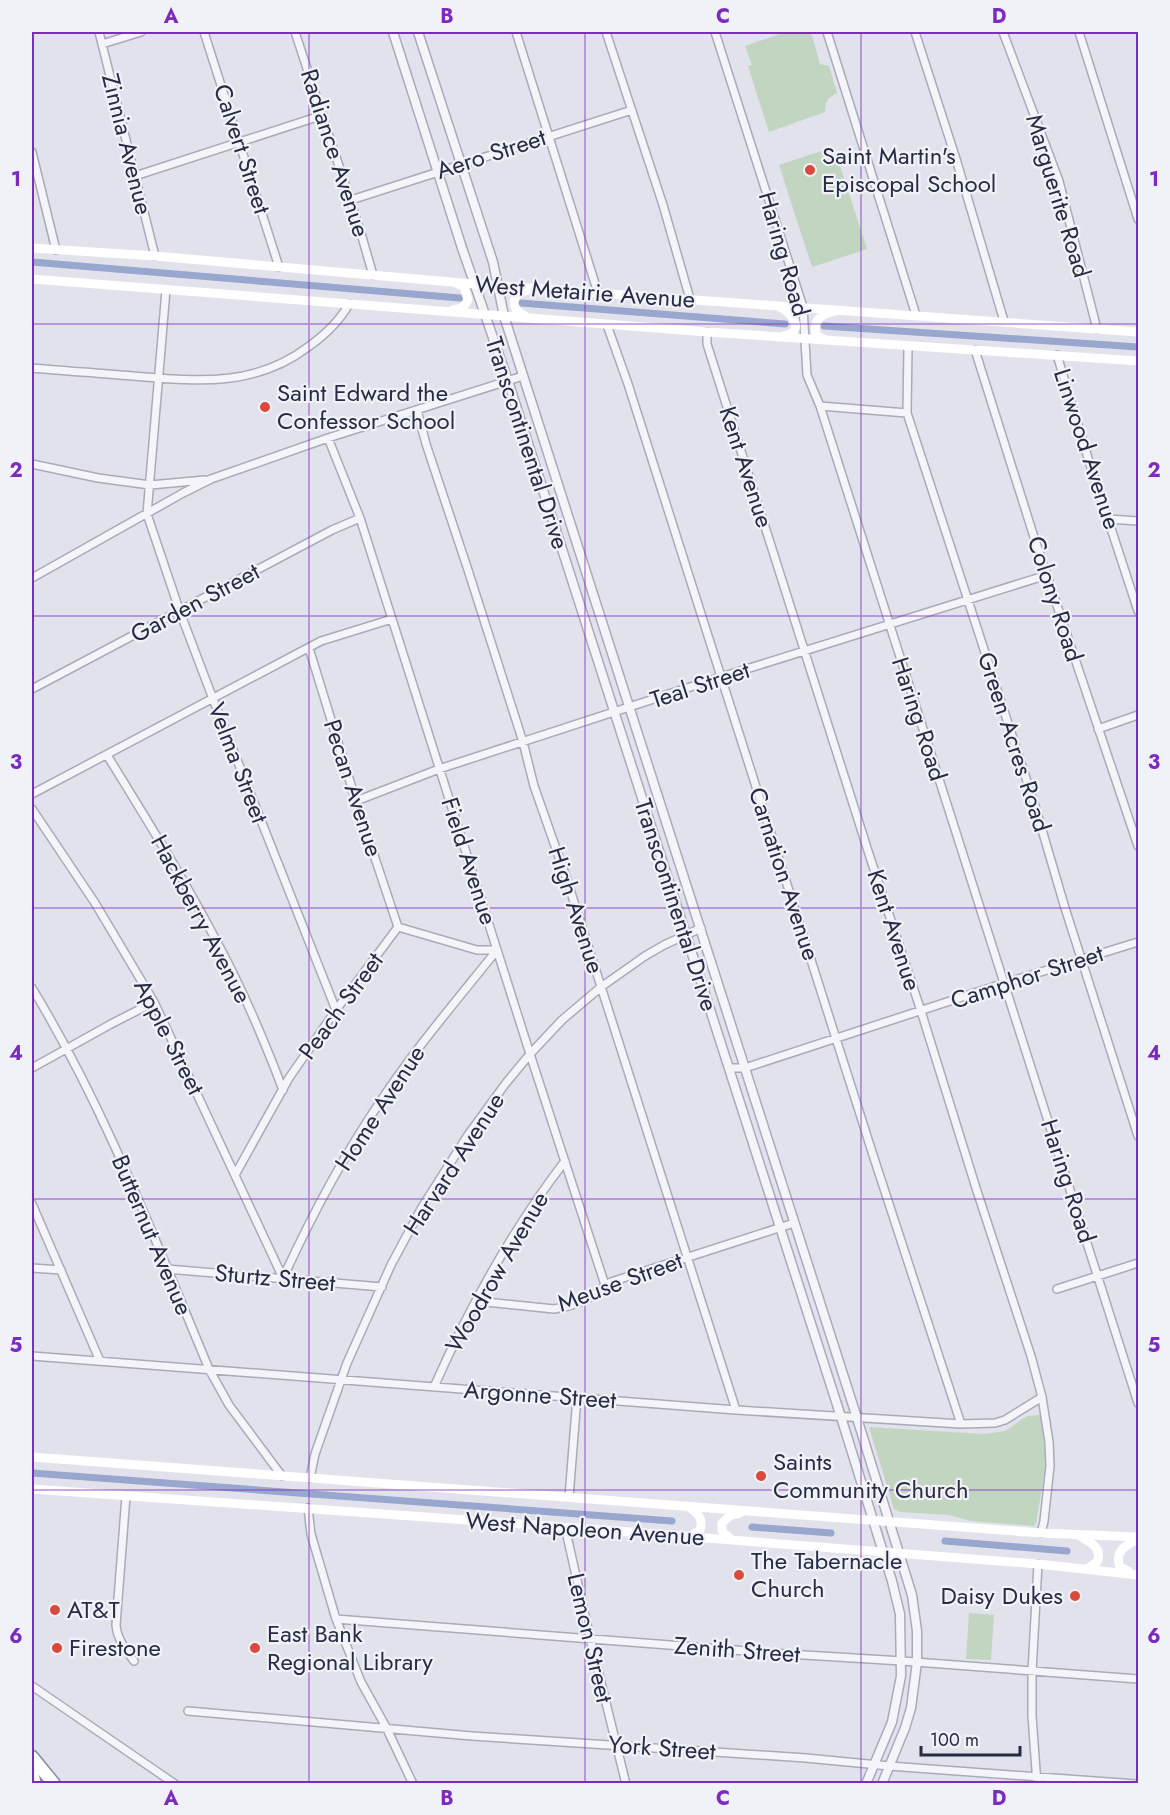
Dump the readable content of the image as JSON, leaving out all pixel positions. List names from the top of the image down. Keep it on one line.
{"streets":{"main road":["West Metairie Avenue","West Napoleon Avenue"],"street":["Zinnia Avenue","Calvert Street","Radiance Avenue","Aero Street","Marguerite Road","Haring Road","Transcontinental Drive","Linwood Avenue","Kent Avenue","Colony Road","Garden Street","Teal Street","Green Acres Road","Velma Street","Pecan Avenue","Field Avenue","Carnation Avenue","High Avenue","Hackberry Avenue","Camphor Street","Peach Street","Apple Street","Home Avenue","Harvard Avenue","Butternut Avenue","Woodrow Avenue","Sturtz Street","Meuse Street","Argonne Street","Lemon Street","Zenith Street","York Street"]},"crossings":[["Zinnia Avenue","West Metairie Avenue"],["Calvert Street","West Metairie Avenue"],["Radiance Avenue","Aero Street"],["Radiance Avenue","West Metairie Avenue"],["Aero Street","Transcontinental Drive"],["Marguerite Road","West Metairie Avenue"],["Haring Road","West Metairie Avenue"],["Haring Road","Teal Street"],["Haring Road","Camphor Street"],["West Metairie Avenue","Transcontinental Drive"],["West Metairie Avenue","Linwood Avenue"],["West Metairie Avenue","Kent Avenue"],["West Metairie Avenue","Colony Road"],["West Metairie Avenue","Green Acres Road"],["West Metairie Avenue","Carnation Avenue"],["Transcontinental Drive","Teal Street"],["Transcontinental Drive","Camphor Street"],["Transcontinental Drive","Harvard Avenue"],["Transcontinental Drive","Meuse Street"],["Transcontinental Drive","Argonne Street"],["Transcontinental Drive","West Napoleon Avenue"],["Transcontinental Drive","Zenith Street"],["Transcontinental Drive","York Street"],["Kent Avenue","Teal Street"],["Kent Avenue","Camphor Street"],["Kent Avenue","Argonne Street"],["Kent Avenue","West Napoleon Avenue"],["Colony Road","Teal Street"],["Garden Street","Velma Street"],["Garden Street","Field Avenue"],["Teal Street","Green Acres Road"],["Teal Street","Pecan Avenue"],["Teal Street","Field Avenue"],["Teal Street","Carnation Avenue"],["Teal Street","High Avenue"],["Green Acres Road","Camphor Street"],["Velma Street","Peach Street"],["Pecan Avenue","Peach Street"],["Field Avenue","Peach Street"],["Field Avenue","Home Avenue"],["Field Avenue","Harvard Avenue"],["Field Avenue","Woodrow Avenue"],["Field Avenue","Meuse Street"],["Carnation Avenue","Camphor Street"],["Carnation Avenue","Argonne Street"],["High Avenue","Harvard Avenue"],["High Avenue","Meuse Street"],["High Avenue","Argonne Street"],["Hackberry Avenue","Peach Street"],["Peach Street","Apple Street"],["Peach Street","Home Avenue"],["Apple Street","Home Avenue"],["Apple Street","Sturtz Street"],["Home Avenue","Sturtz Street"],["Harvard Avenue","Sturtz Street"],["Harvard Avenue","Argonne Street"],["Harvard Avenue","West Napoleon Avenue"],["Butternut Avenue","Sturtz Street"],["Butternut Avenue","Argonne Street"],["Butternut Avenue","West Napoleon Avenue"],["Woodrow Avenue","Meuse Street"],["Woodrow Avenue","Argonne Street"],["West Napoleon Avenue","Lemon Street"],["Lemon Street","Zenith Street"],["Lemon Street","York Street"]],"places":["Saint Martin's Episcopal School","Saint Edward the Confessor School","Saints Community Church","The Tabernacle Church","Daisy Dukes","AT&T","Firestone","East Bank Regional Library"],"scale_bar":"100 m","grid":{"columns":["A","B","C","D"],"rows":["1","2","3","4","5","6"]}}
